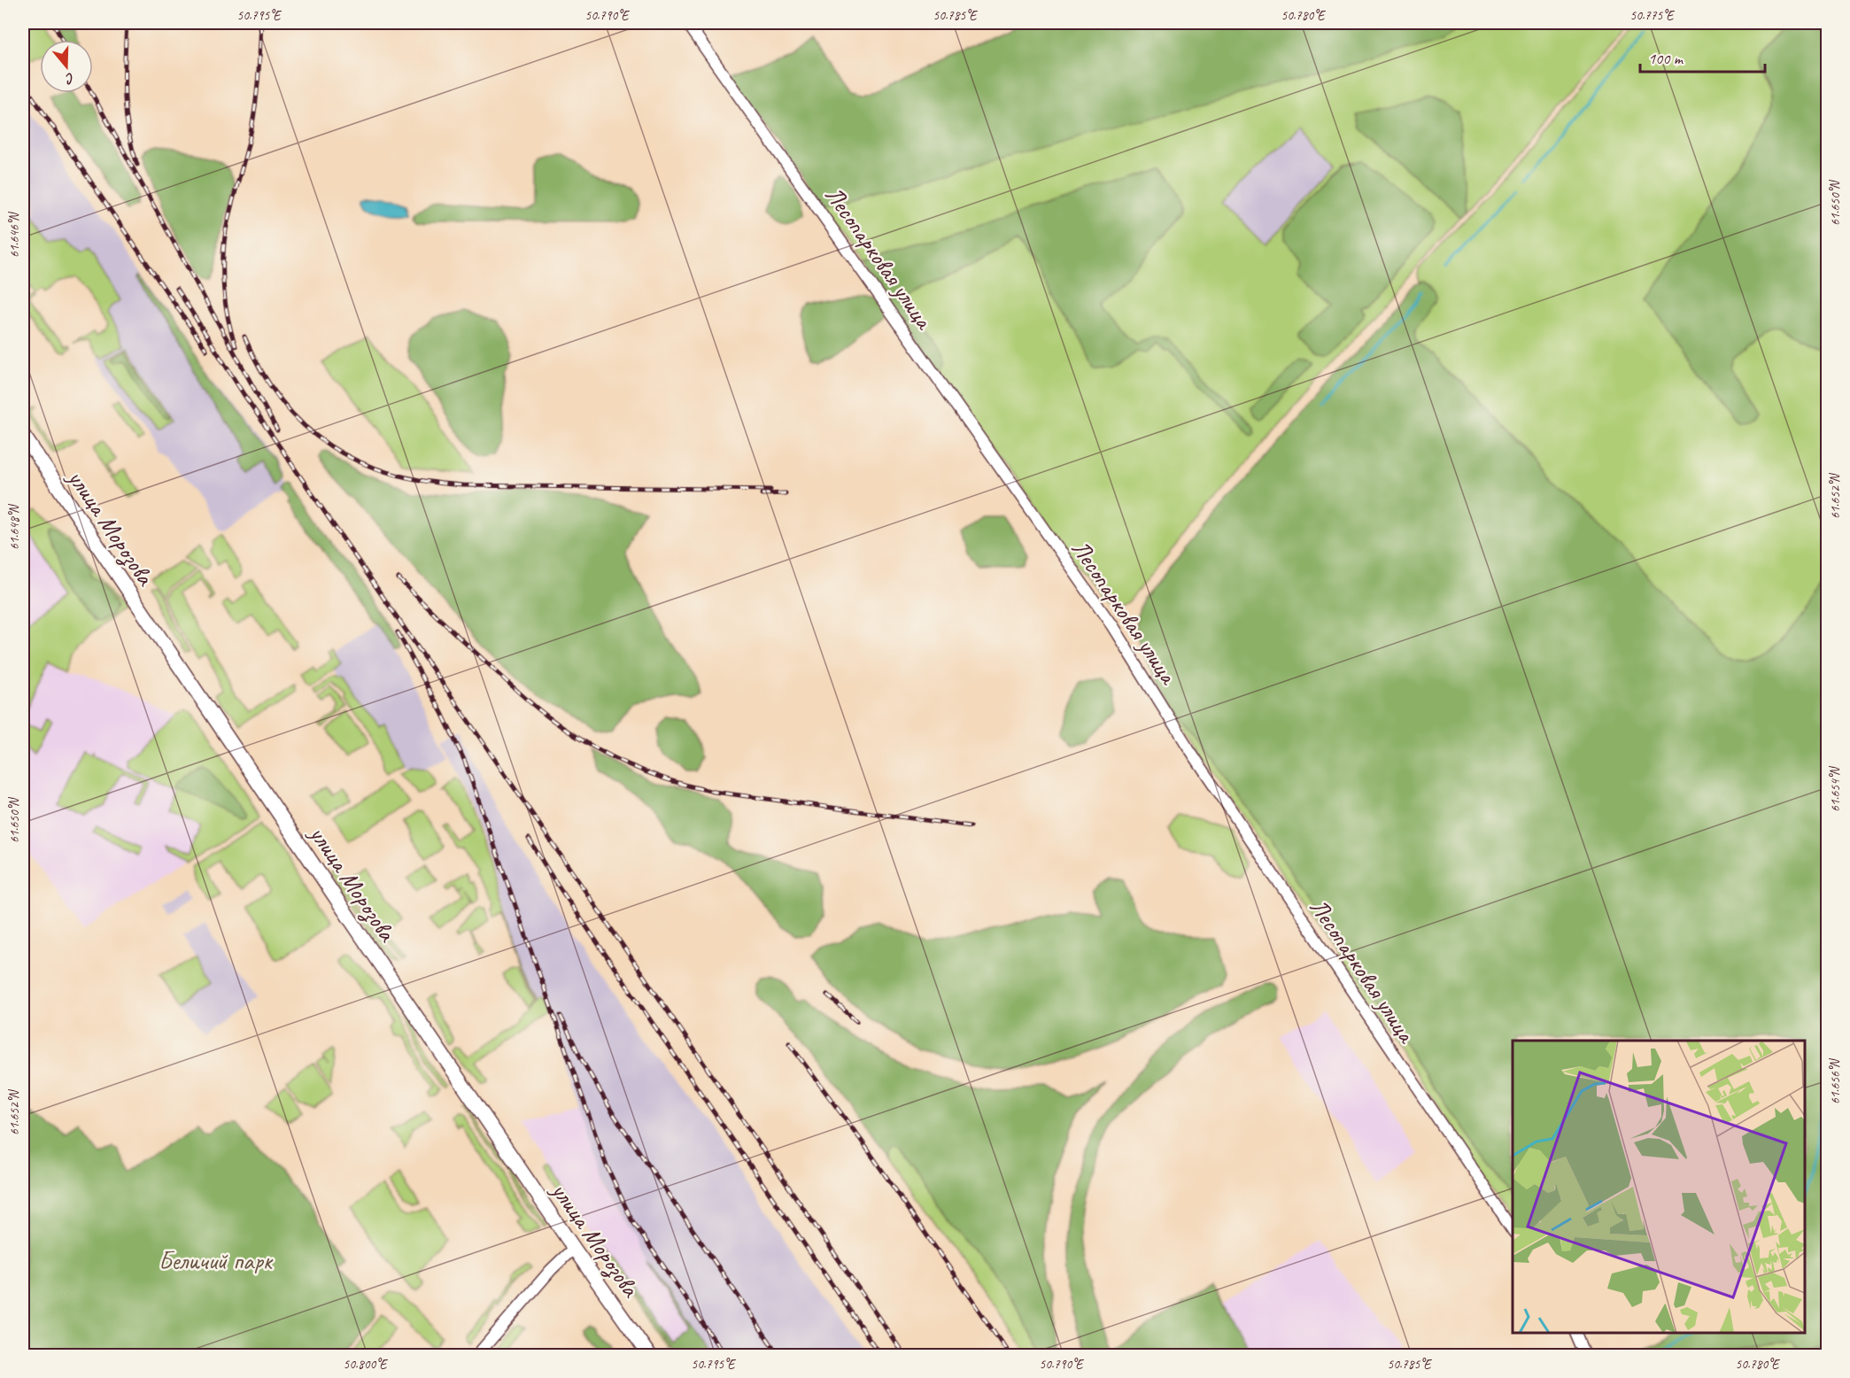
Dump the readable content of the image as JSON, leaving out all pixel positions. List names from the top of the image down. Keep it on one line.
{"streets":{"main road":["улица Морозова"],"street":["Лесопарковая улица"]},"parks":["Беличий парк"],"scale_bar":"100 m","north":"bottom","coordinates":["50.795°E","50.790°E","50.785°E","50.780°E","50.775°E","61.650°N","61.646°N","61.652°N","61.648°N","61.654°N","61.656°N","50.800°E"]}
